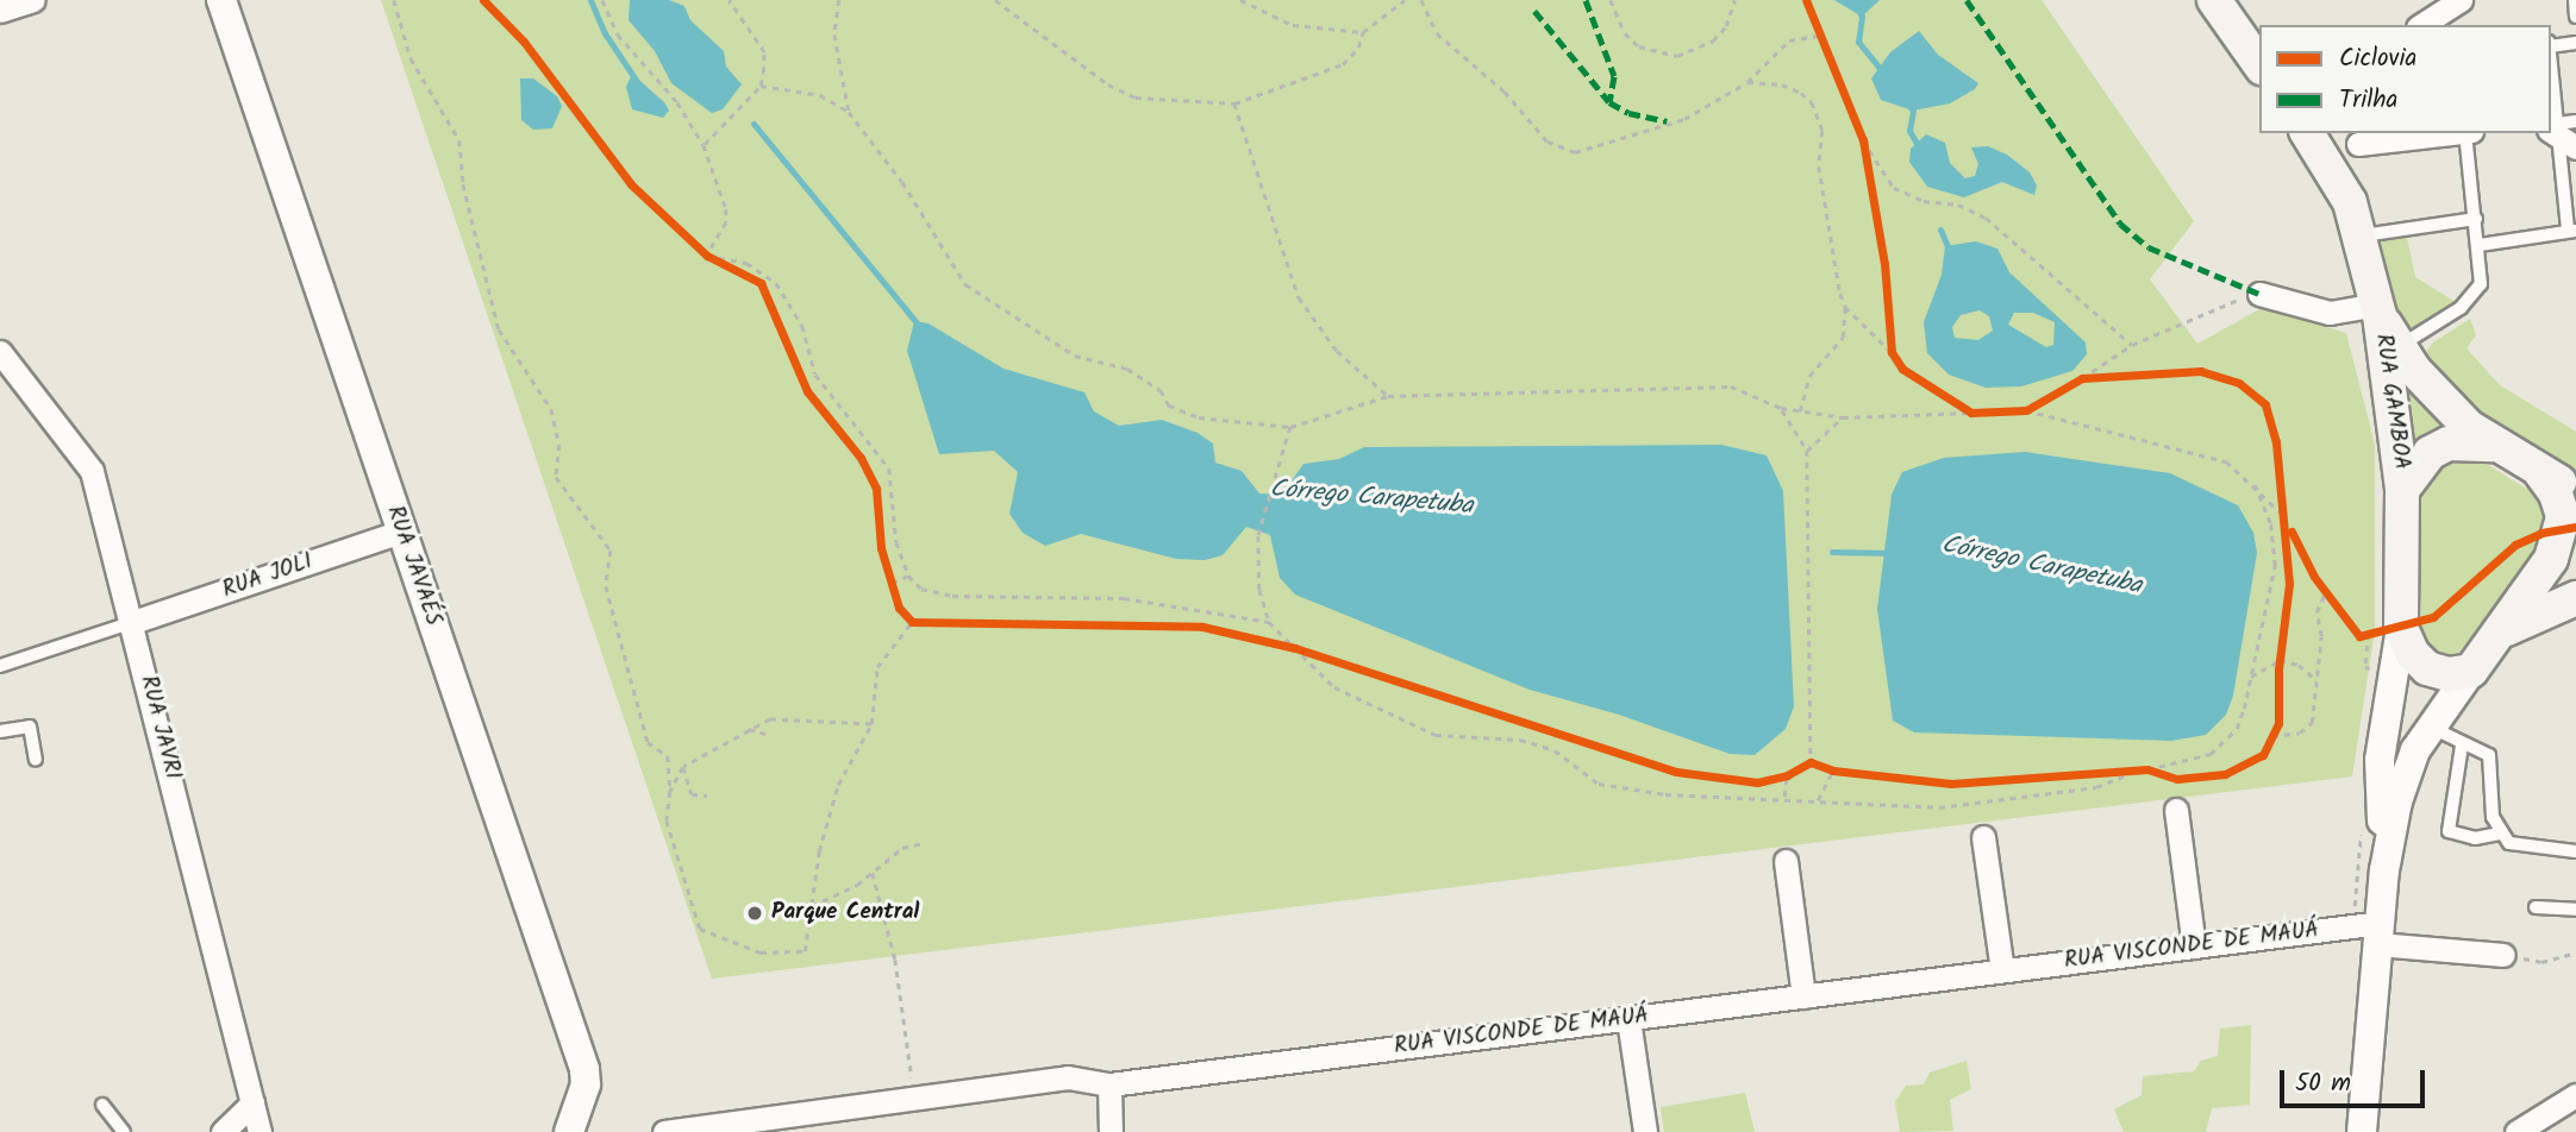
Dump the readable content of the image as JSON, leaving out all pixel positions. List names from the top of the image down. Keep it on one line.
{"streets":{"main road":["RUA GAMBOA"],"street":["RUA JAVAÉS","RUA JOLI","RUA JAVRI","RUA VISCONDE DE MAUÁ"]},"crossings":[["RUA JAVAÉS","RUA JOLI"],["RUA JOLI","RUA JAVRI"]],"water":["Córrego Carapetuba"],"places":["Parque Central"],"legend":["Ciclovia","Trilha"],"scale_bar":"50 m"}
